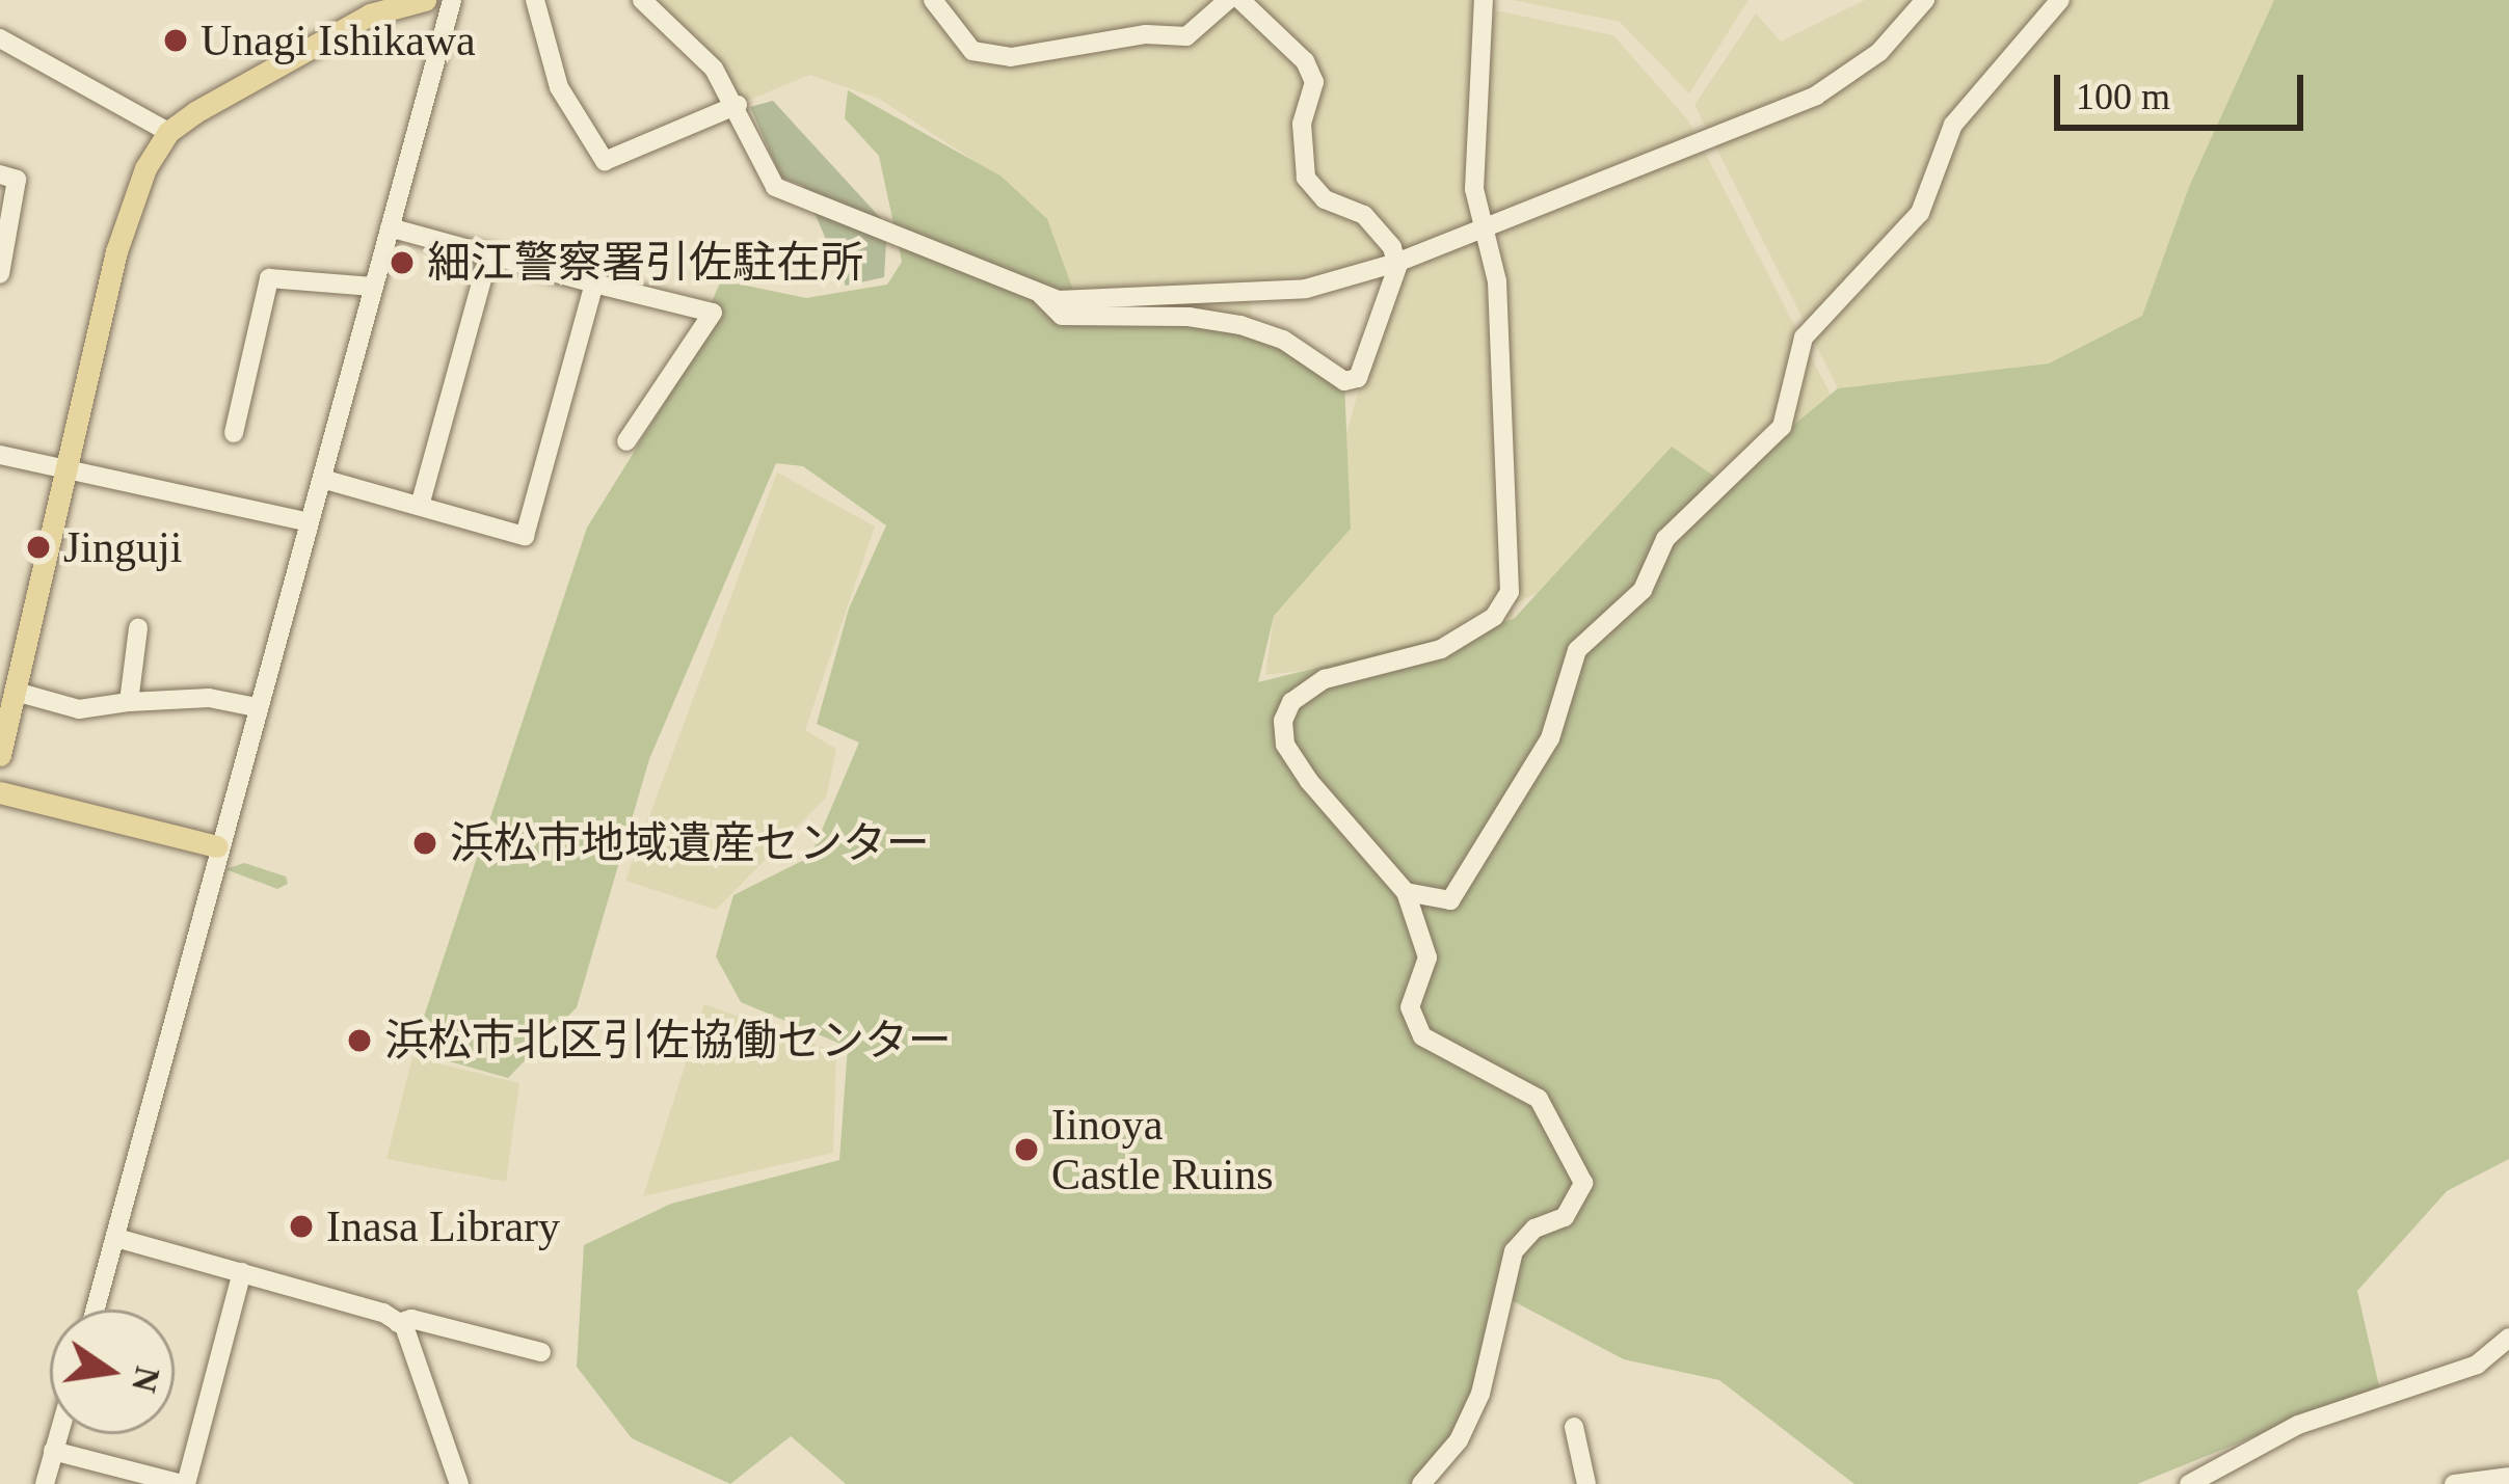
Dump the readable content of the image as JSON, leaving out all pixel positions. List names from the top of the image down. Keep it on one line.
{"places":["Unagi Ishikawa","細江警察署引佐駐在所","Jinguji","浜松市地域遺産センター","浜松市北区引佐協働センター","Iinoya Castle Ruins","Inasa Library"],"scale_bar":"100 m","north":"right"}
